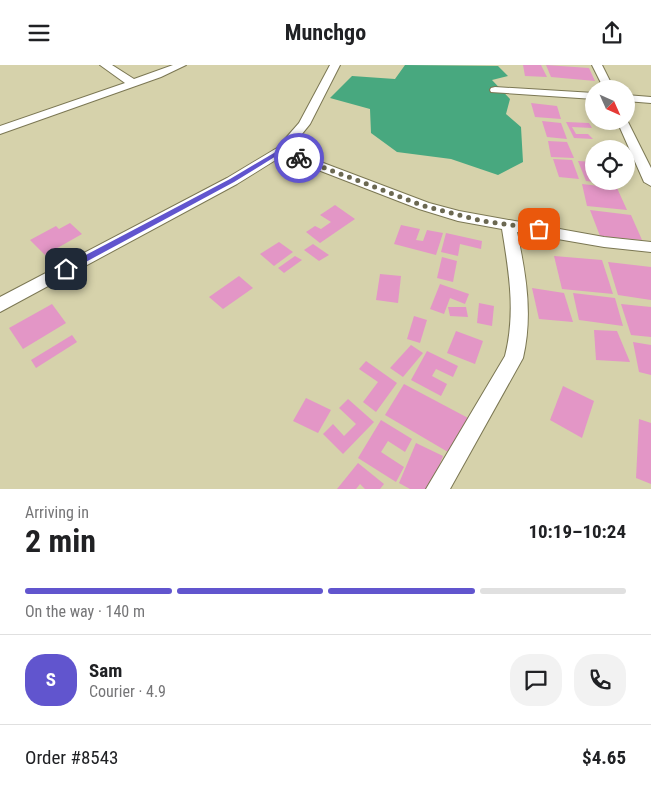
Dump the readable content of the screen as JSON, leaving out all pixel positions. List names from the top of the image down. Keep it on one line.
{"north":"bottom right","page":{"header":"Munchgo","heading":["2 min","Arriving in","10:19–10:24"],"panel":["Sam","Courier · 4.9","Order #8543","$4.65"],"bar":"On the way · 140 m","round":"S"}}
